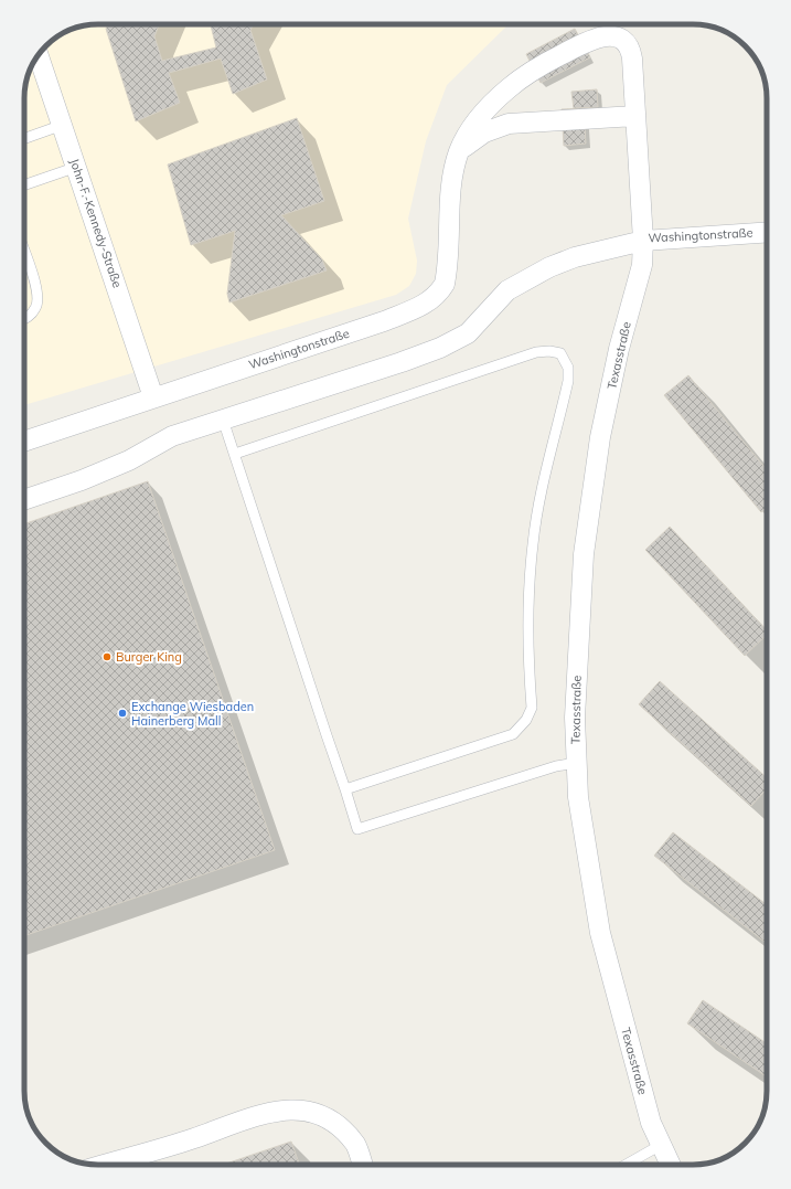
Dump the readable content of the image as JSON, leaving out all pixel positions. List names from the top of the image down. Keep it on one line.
{"streets":{"street":["John-F.-Kennedy-Straße","Washingtonstraße","Texasstraße"]},"crossings":[["John-F.-Kennedy-Straße","Washingtonstraße"],["Washingtonstraße","Texasstraße"]],"places":["Burger King","Exchange Wiesbaden Hainerberg Mall"]}
